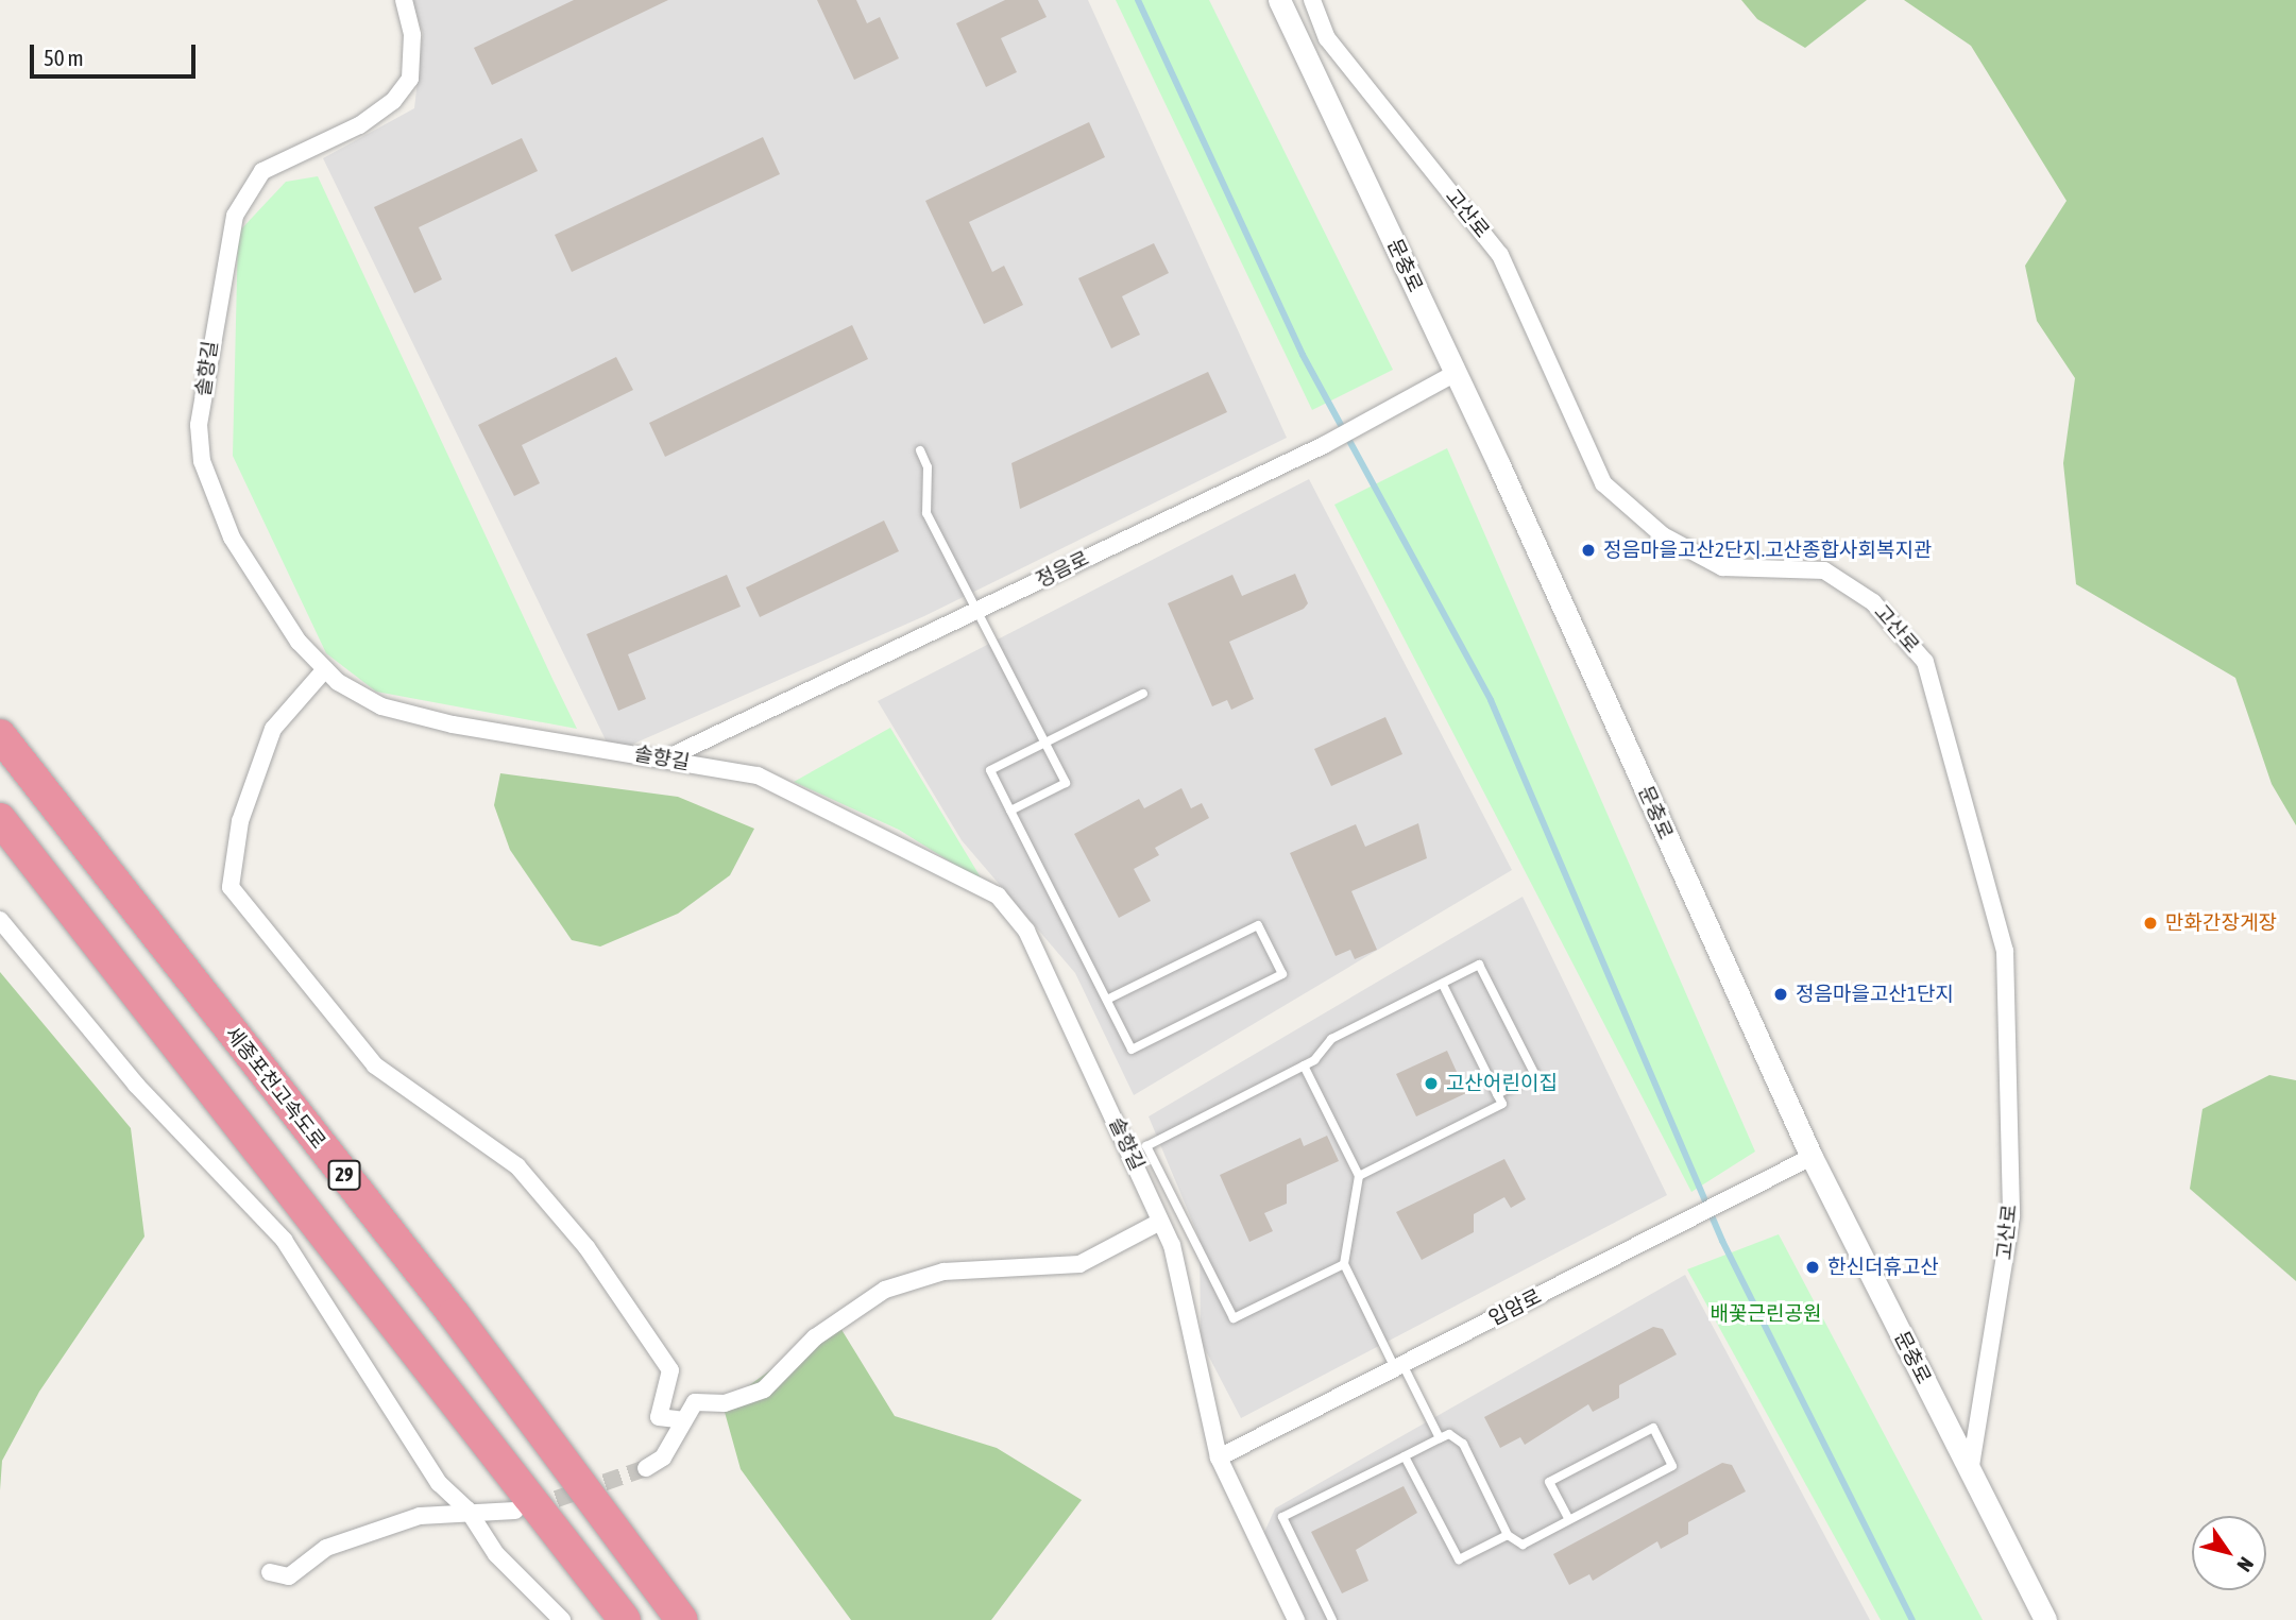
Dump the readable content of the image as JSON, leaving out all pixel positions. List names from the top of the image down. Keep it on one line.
{"streets":{"highway":["세종포천고속도로","29"],"street":["고산로","문충로","솔향길","정음로","입암로"]},"crossings":[["고산로","문충로"],["문충로","정음로"],["문충로","입암로"],["솔향길","정음로"],["솔향길","입암로"]],"parks":["배꽃근린공원"],"places":["정음마을고산2단지.고산종합사회복지관","만화간장게장","정음마을고산1단지","고산어린이집","한신더휴고산"],"scale_bar":"50 m","north":"bottom right"}
